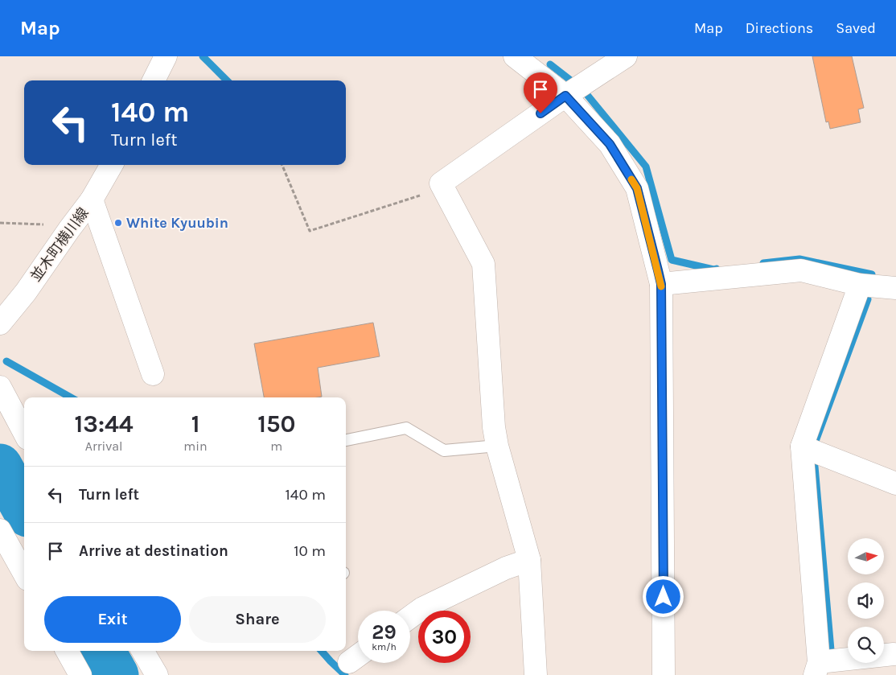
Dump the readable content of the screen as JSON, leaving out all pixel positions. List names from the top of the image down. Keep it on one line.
{"streets":{"street":["並木町横川線"]},"places":["White Kyuubin"],"north":"right","page":{"header":"Map","nav":["Map","Directions","Saved"],"turn":["140 m","Turn left"],"eta":["13:44","Arrival","1","min","150","m"],"list":[{"name":"Turn left","value":"140 m"},{"name":"Arrive at destination","value":"10 m"}],"buttons":["Exit","Share"],"speed":"29 km/h","limit":"30"}}
